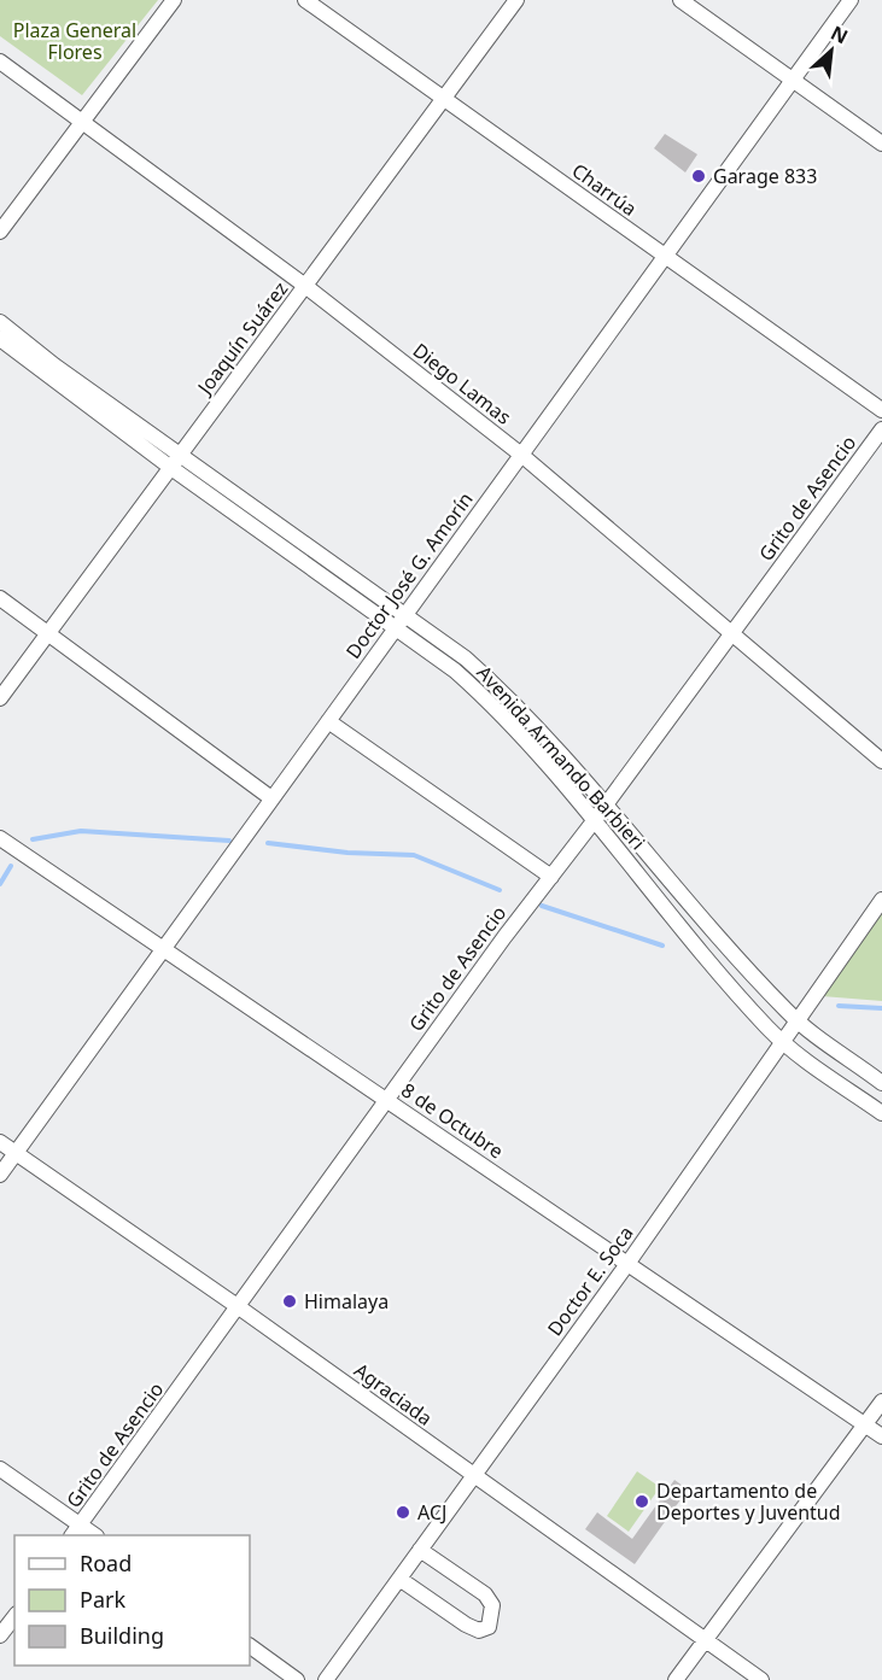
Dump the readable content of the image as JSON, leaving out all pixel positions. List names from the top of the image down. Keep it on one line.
{"streets":{"street":["Charrúa","Joaquín Suárez","Diego Lamas","Grito de Asencio","Doctor José G. Amorín","Avenida Armando Barbieri","8 de Octubre","Doctor E. Soca","Agraciada"]},"crossings":[["Charrúa","Joaquín Suárez"],["Charrúa","Doctor José G. Amorín"],["Joaquín Suárez","Diego Lamas"],["Joaquín Suárez","Avenida Armando Barbieri"],["Diego Lamas","Grito de Asencio"],["Diego Lamas","Doctor José G. Amorín"],["Grito de Asencio","Avenida Armando Barbieri"],["Grito de Asencio","8 de Octubre"],["Grito de Asencio","Agraciada"],["Doctor José G. Amorín","Avenida Armando Barbieri"],["Doctor José G. Amorín","8 de Octubre"],["Doctor José G. Amorín","Agraciada"],["Avenida Armando Barbieri","Doctor E. Soca"],["8 de Octubre","Doctor E. Soca"],["Doctor E. Soca","Agraciada"]],"parks":["Plaza General Flores"],"places":["Garage 833","Himalaya","Departamento de Deportes y Juventud","ACJ"],"legend":["Road","Park","Building"],"north":"top right"}
